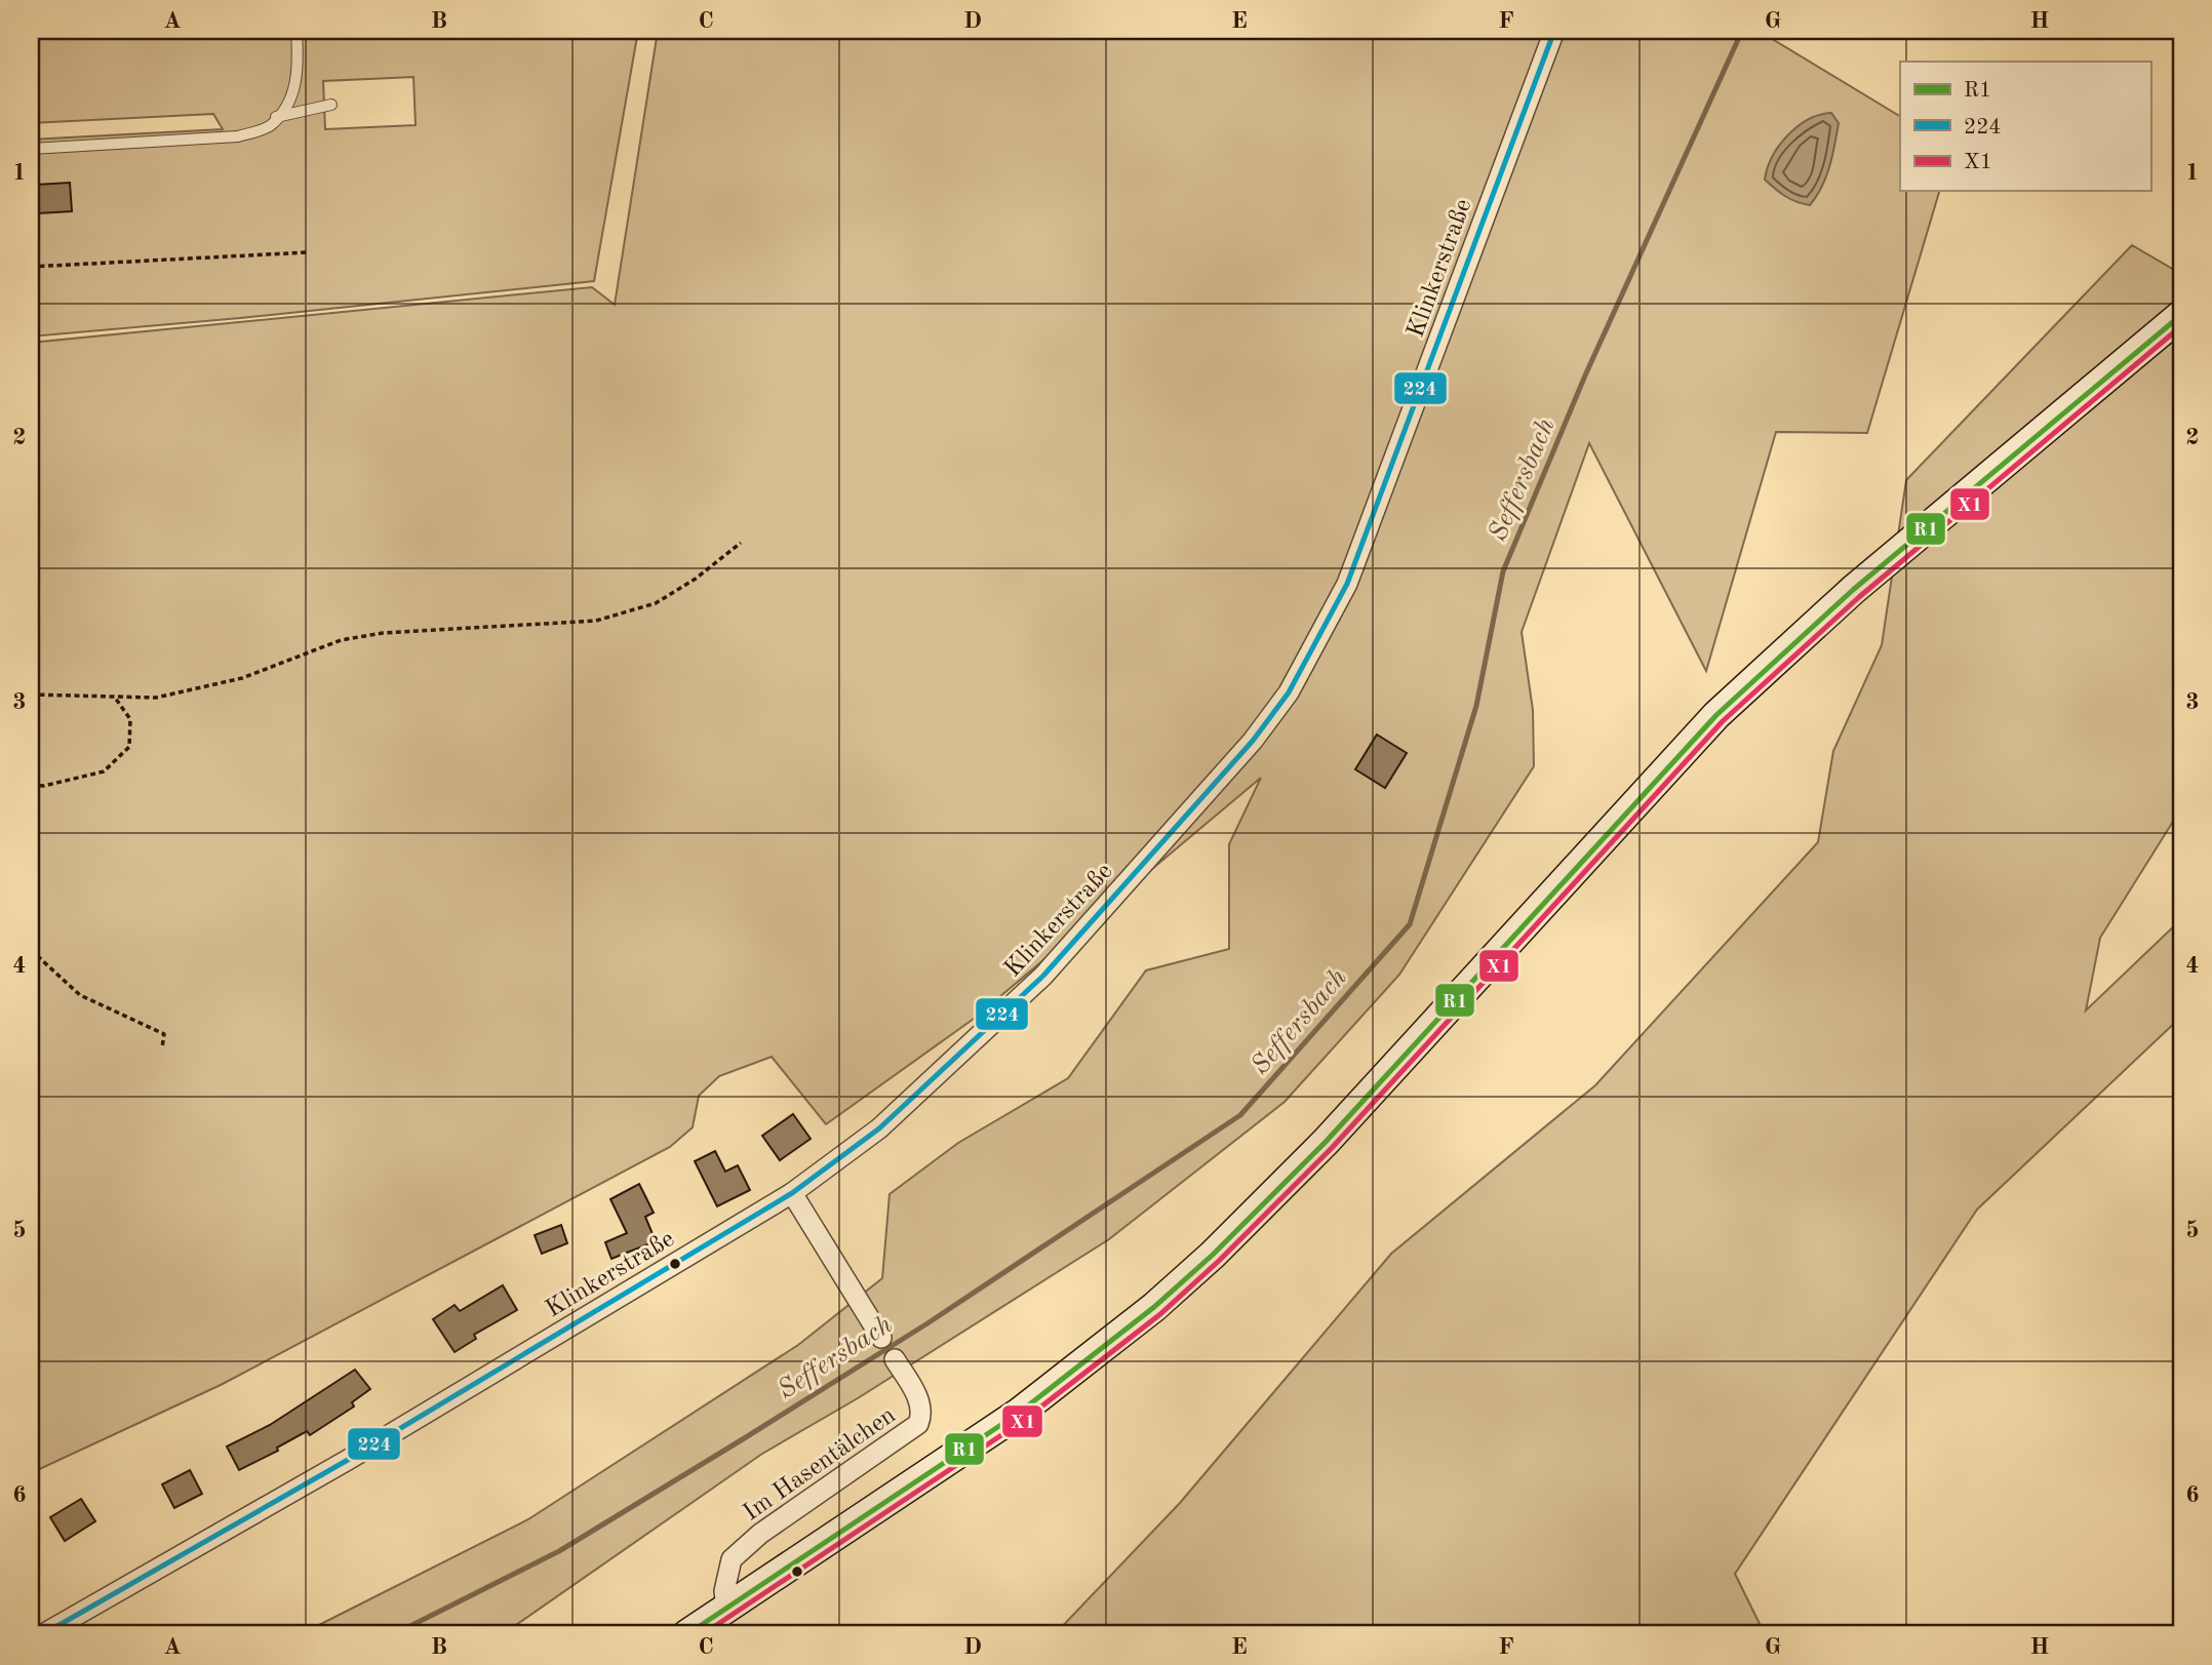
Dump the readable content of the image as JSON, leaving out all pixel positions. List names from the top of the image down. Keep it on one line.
{"streets":{"street":["Klinkerstraße","Im Hasentälchen"]},"water":["Seffersbach"],"lines":["transit line 224","transit line R1","transit line X1"],"legend":["R1","224","X1"],"grid":{"columns":["A","B","C","D","E","F","G","H"],"rows":["1","2","3","4","5","6"]}}
